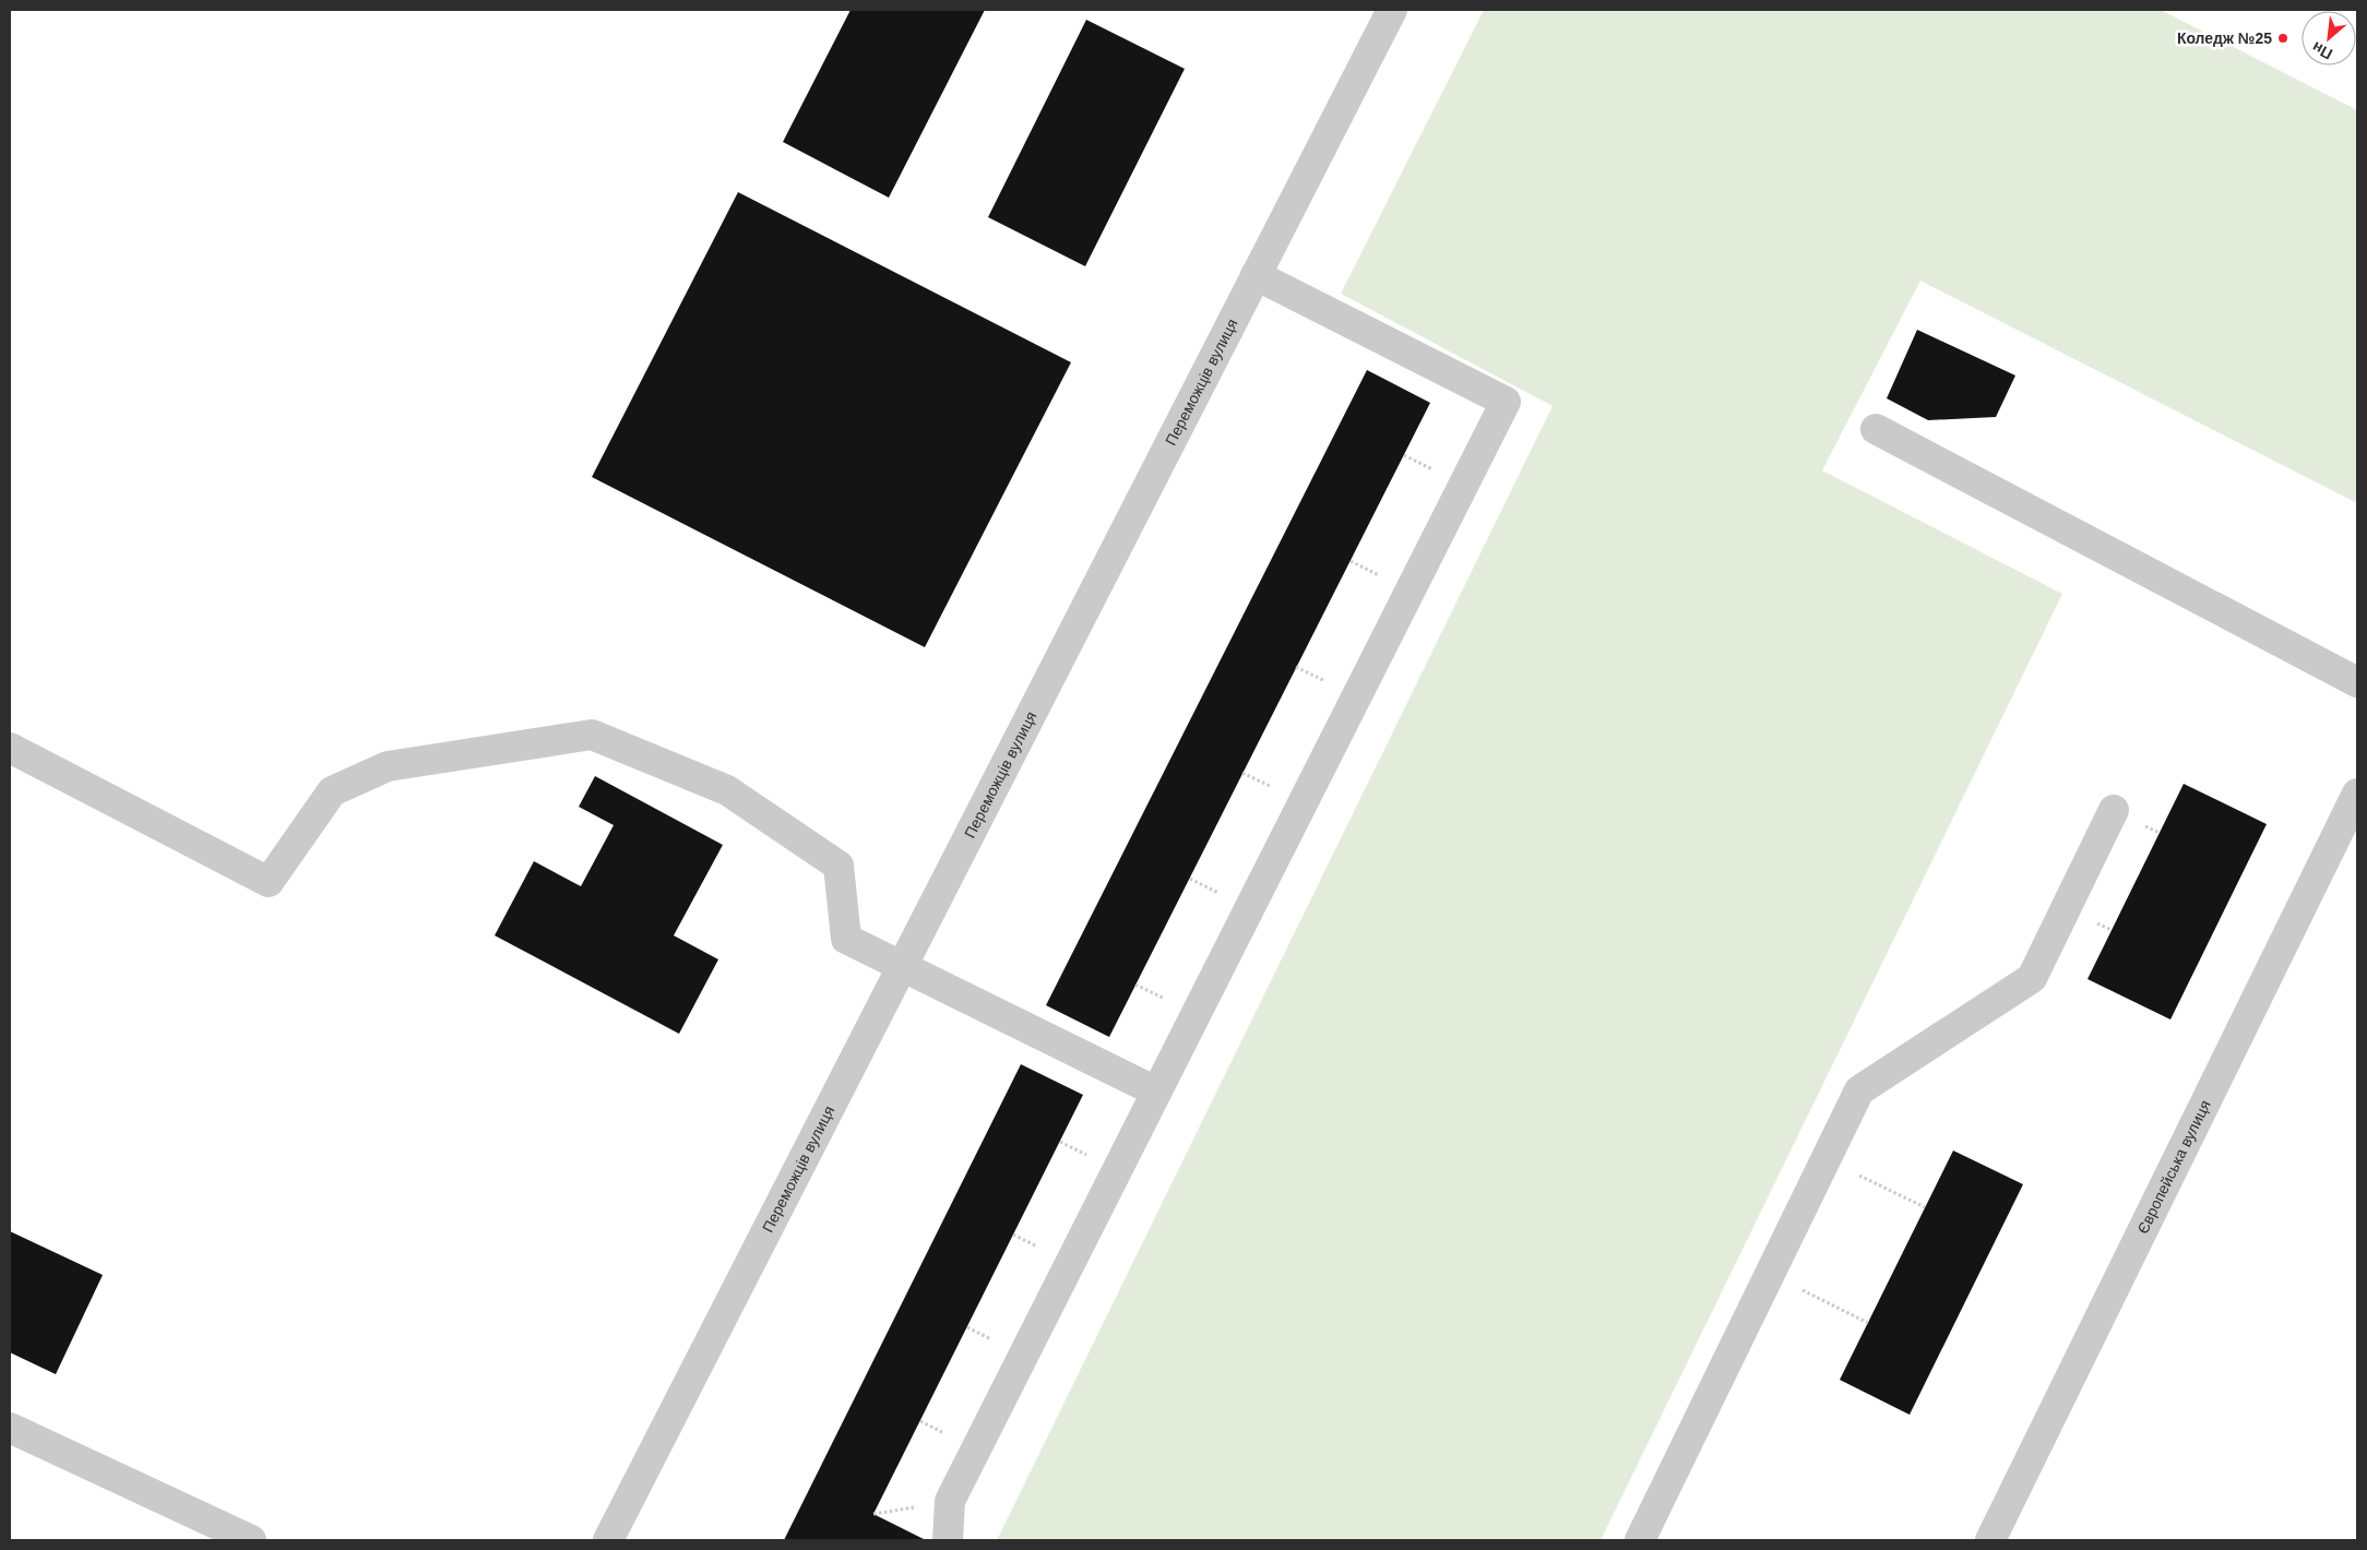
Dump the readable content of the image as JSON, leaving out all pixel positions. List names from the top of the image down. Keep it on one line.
{"streets":{"street":["Переможців вулиця","Європейська вулиця"]},"places":["Коледж №25"],"north":"bottom left"}
